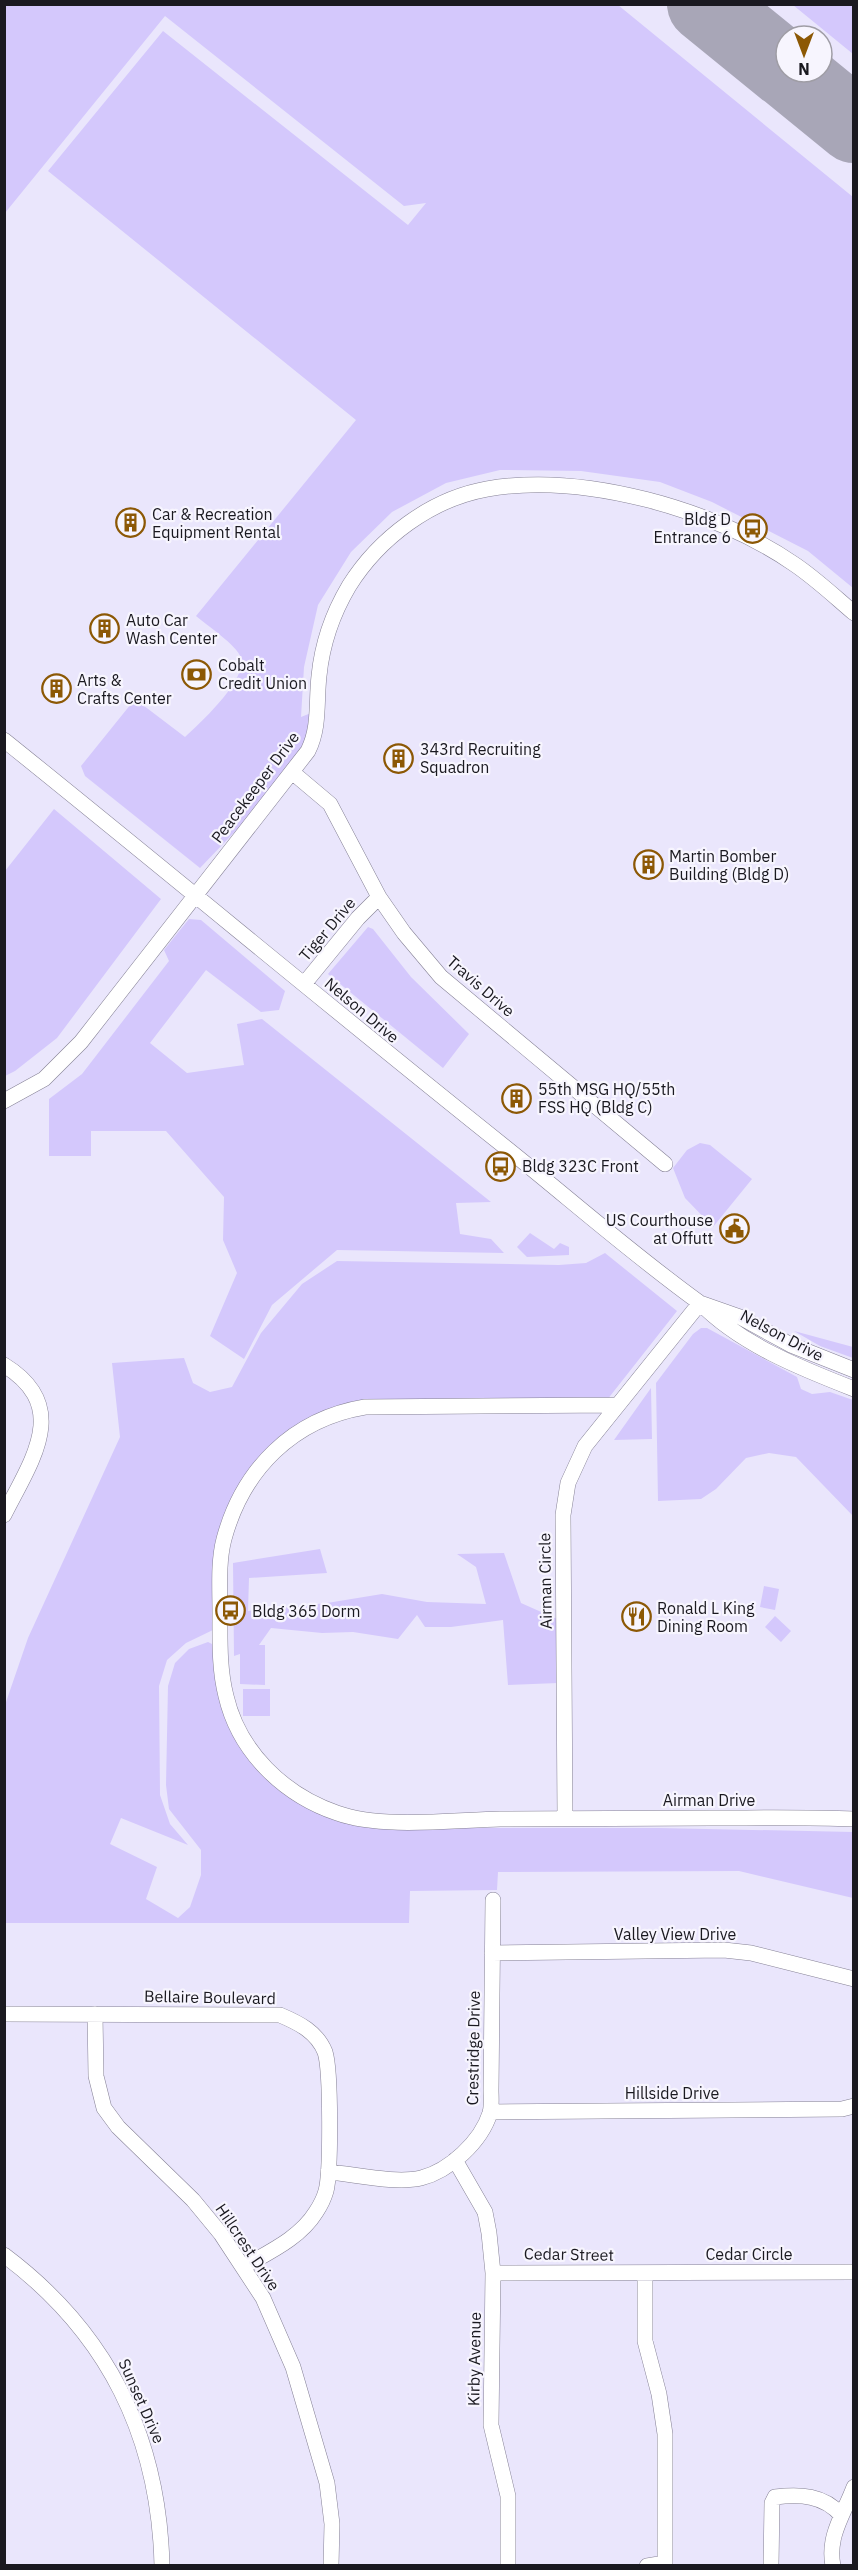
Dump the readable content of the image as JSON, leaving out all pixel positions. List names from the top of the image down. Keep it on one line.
{"streets":{"street":["Peacekeeper Drive","Tiger Drive","Travis Drive","Nelson Drive","Airman Circle","Airman Drive","Valley View Drive","Bellaire Boulevard","Crestridge Drive","Hillside Drive","Hillcrest Drive","Cedar Street","Cedar Circle","Kirby Avenue","Sunset Drive"]},"crossings":[["Peacekeeper Drive","Travis Drive"],["Peacekeeper Drive","Nelson Drive"],["Tiger Drive","Travis Drive"],["Tiger Drive","Nelson Drive"],["Airman Circle","Airman Drive"],["Valley View Drive","Crestridge Drive"],["Bellaire Boulevard","Crestridge Drive"],["Bellaire Boulevard","Hillcrest Drive"],["Crestridge Drive","Hillside Drive"],["Crestridge Drive","Kirby Avenue"],["Cedar Street","Cedar Circle"],["Cedar Street","Kirby Avenue"]],"places":{"building":["Car & Recreation Equipment Rental","Auto Car Wash Center","Arts & Crafts Center","343rd Recruiting Squadron","Martin Bomber Building (Bldg D)","55th MSG HQ/55th FSS HQ (Bldg C)"],"bus stop":["Bldg D Entrance 6","Bldg 323C Front","Bldg 365 Dorm"],"bank":["Cobalt Credit Union"],"public building":["US Courthouse at Offutt"],"restaurant":["Ronald L King Dining Room"]},"north":"bottom"}
